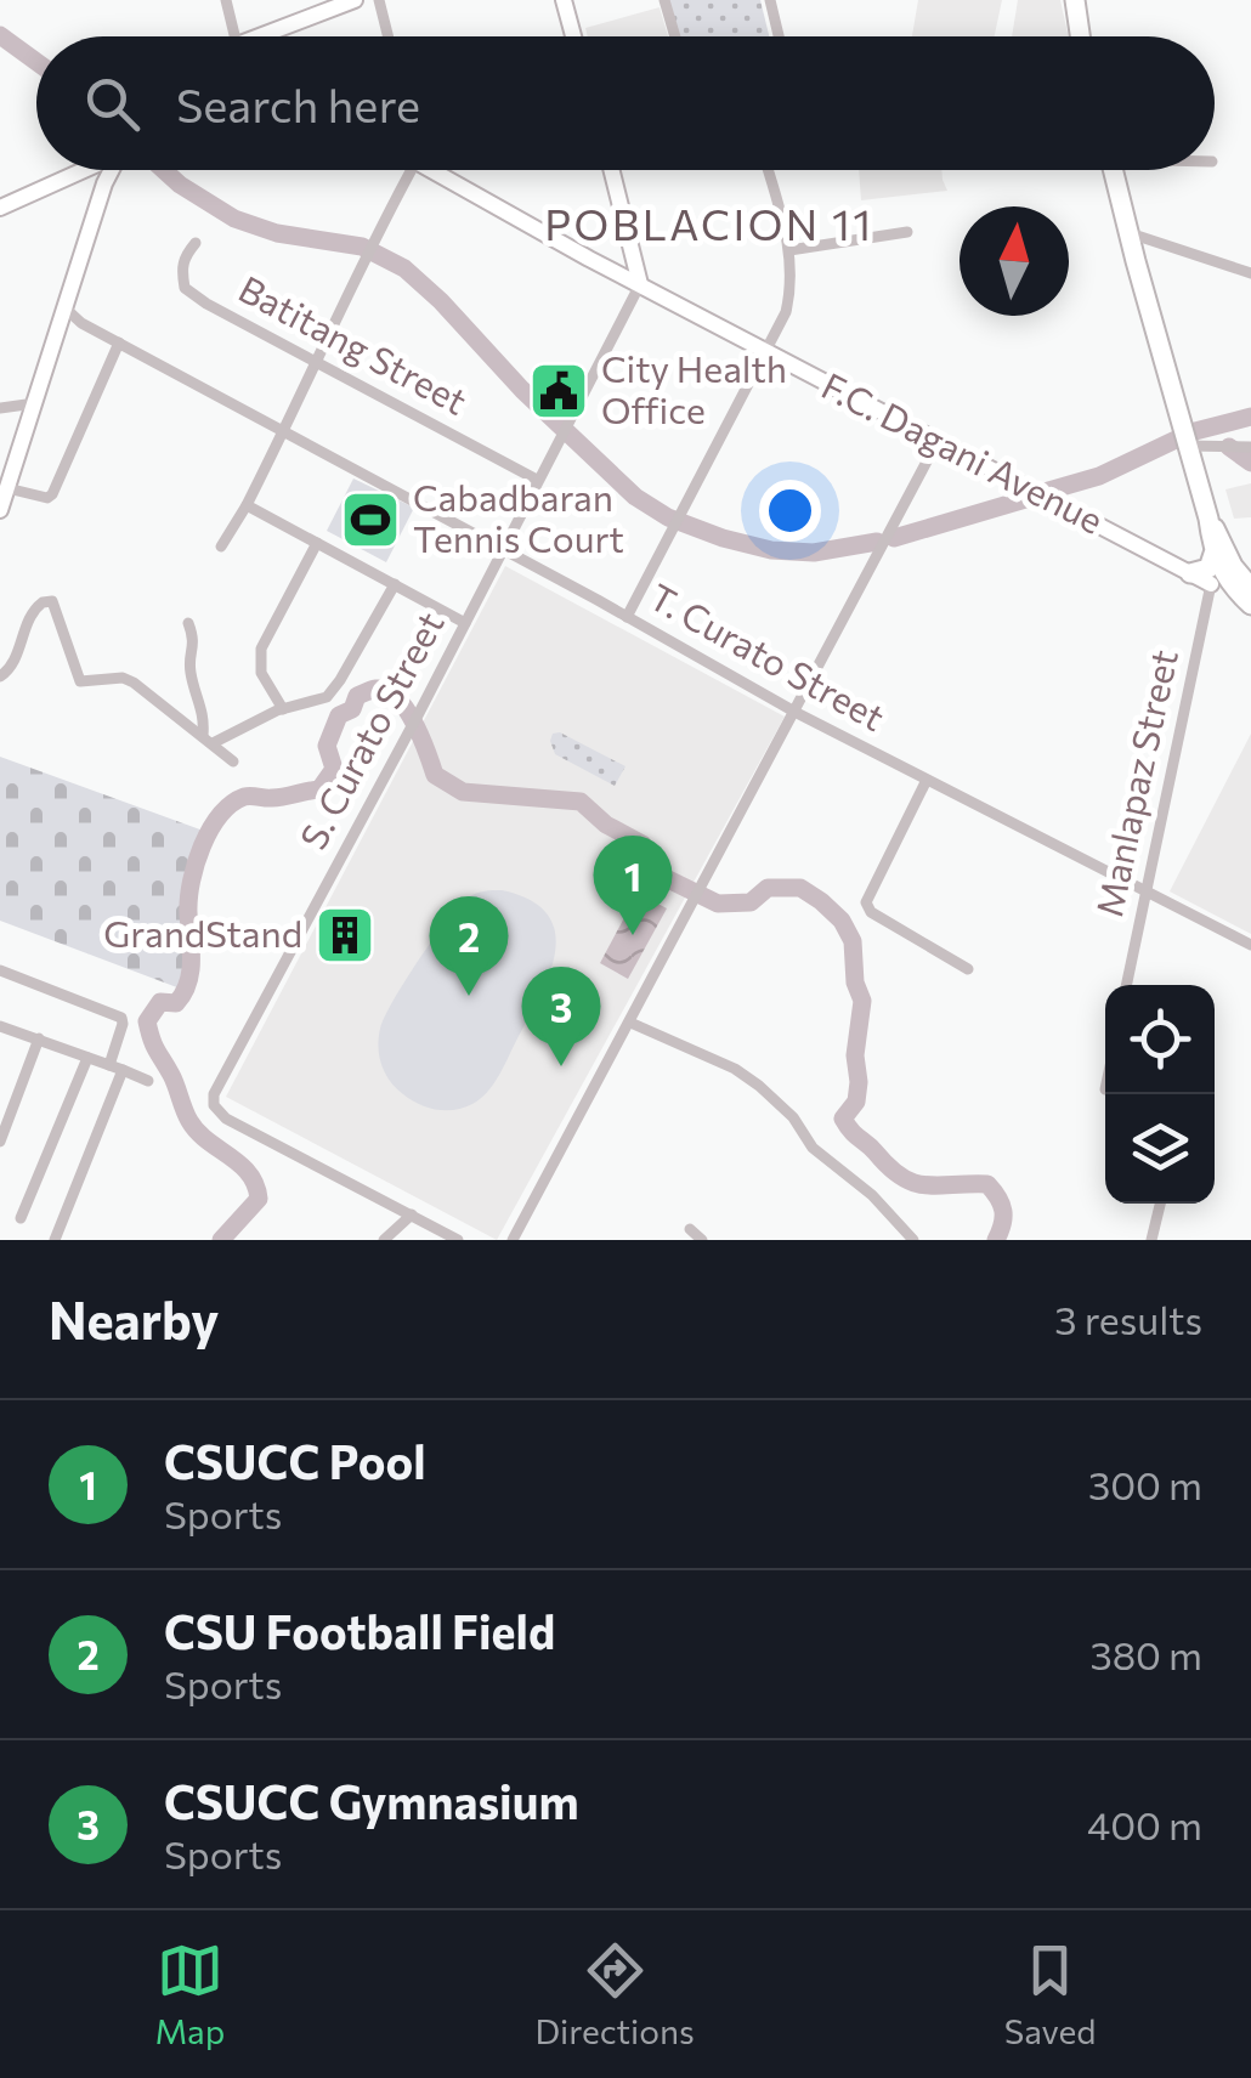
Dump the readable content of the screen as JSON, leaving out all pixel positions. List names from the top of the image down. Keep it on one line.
{"streets":{"street":["Batitang Street","F.C. Dagani Avenue","T. Curato Street","S. Curato Street","Manlapaz Street"]},"crossings":[["Batitang Street","S. Curato Street"],["F.C. Dagani Avenue","S. Curato Street"],["F.C. Dagani Avenue","Manlapaz Street"],["T. Curato Street","S. Curato Street"],["T. Curato Street","Manlapaz Street"]],"districts":["POBLACION 11"],"places":{"public building":["City Health Office"],"sports":["Cabadbaran Tennis Court"],"building":["GrandStand"]},"north":"top","page":{"search":"Search here","pins":["1","2","3"],"heading":["Nearby","3 results"],"list":[{"mark":"1","name":"CSUCC Pool","note":"Sports","value":"300 m"},{"mark":"2","name":"CSU Football Field","note":"Sports","value":"380 m"},{"mark":"3","name":"CSUCC Gymnasium","note":"Sports","value":"400 m"}],"nav":["Map","Directions","Saved"]}}
